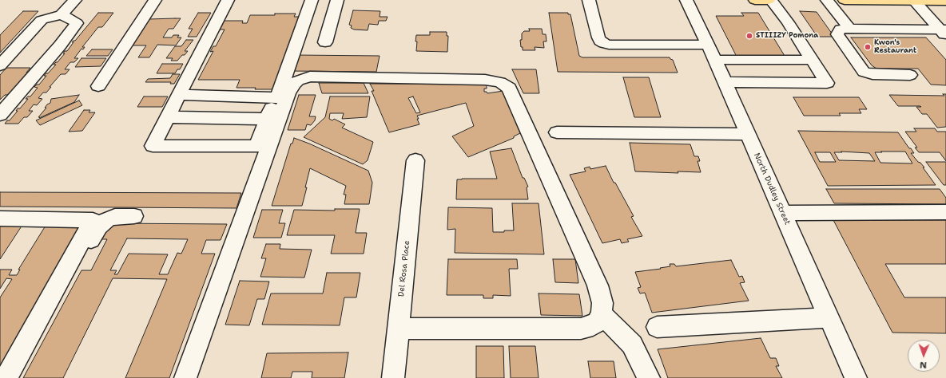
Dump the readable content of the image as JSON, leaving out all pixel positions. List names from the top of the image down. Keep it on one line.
{"streets":{"street":["North Dudley Street","Del Rosa Place"]},"places":["STIIIZY Pomona","Kwon's Restaurant"],"north":"bottom"}
